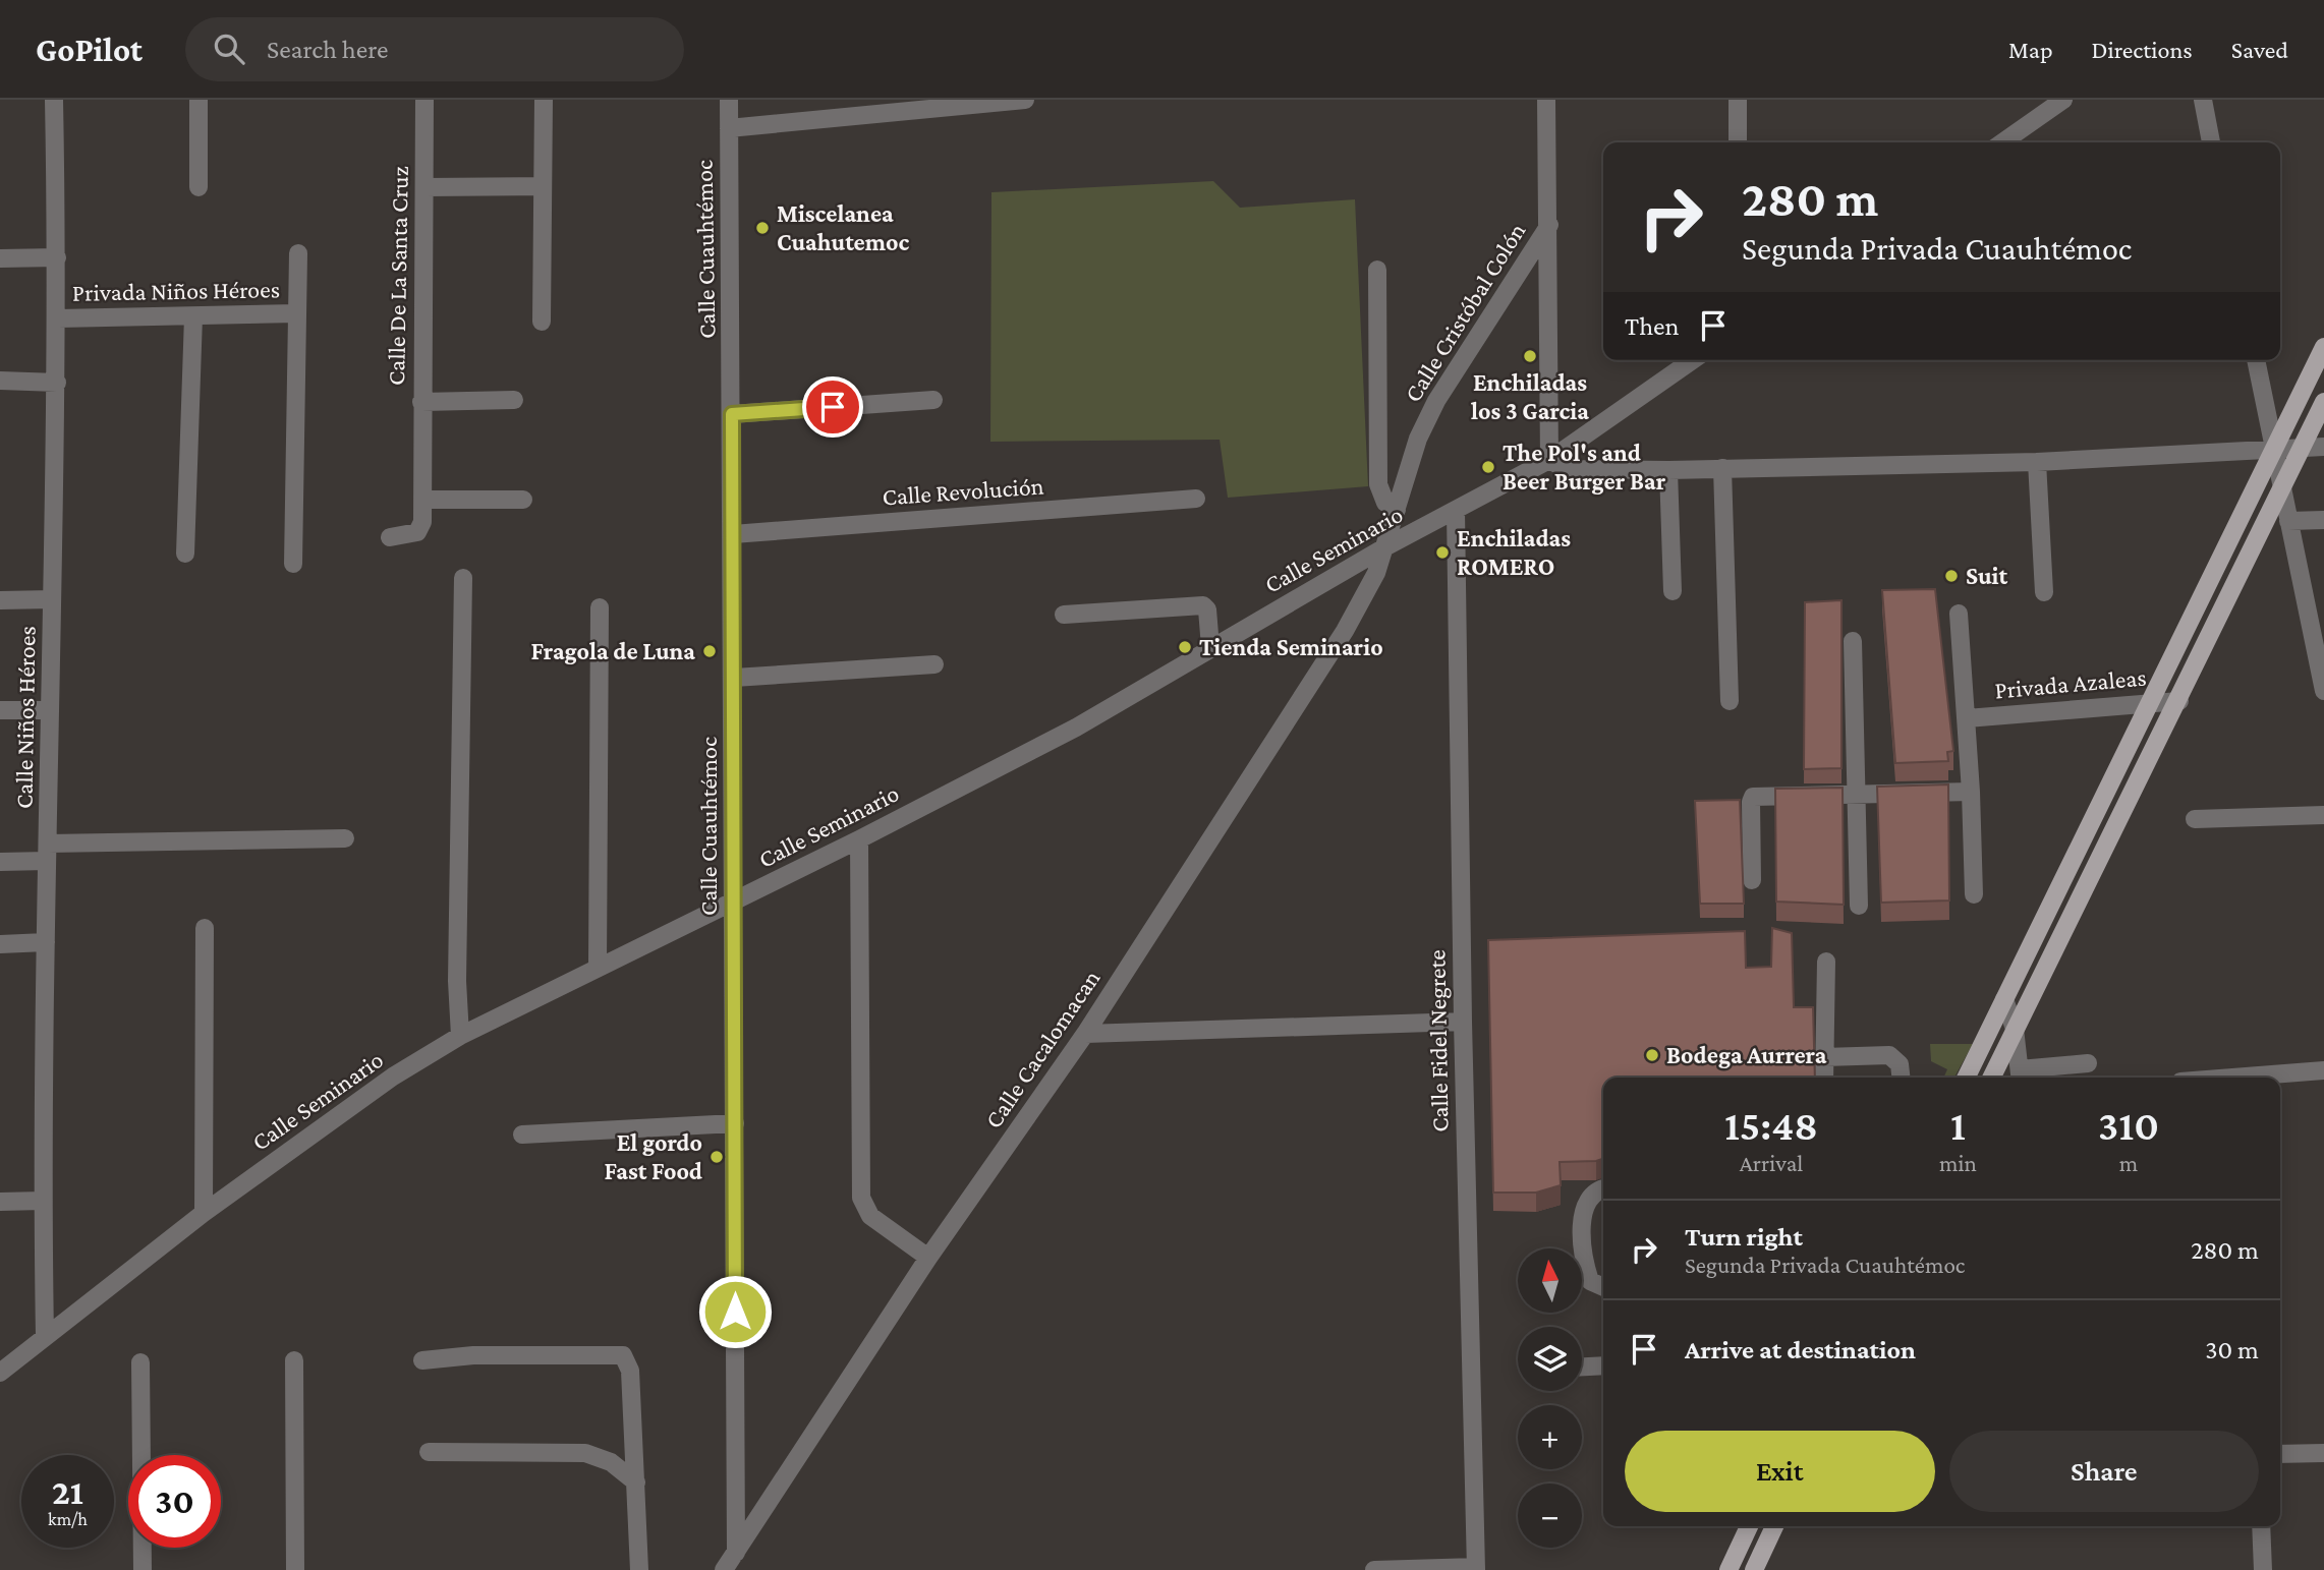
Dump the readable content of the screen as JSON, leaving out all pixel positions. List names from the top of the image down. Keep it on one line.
{"streets":{"street":["Calle Cuauhtémoc","Calle De La Santa Cruz","Privada Niños Héroes","Calle Cristóbal Colón","Calle Revolución","Calle Seminario","Privada Azaleas","Calle Niños Héroes","Calle Fidel Negrete","Calle Cacalomacan"]},"crossings":[["Calle Cuauhtémoc","Calle Revolución"],["Calle Cuauhtémoc","Calle Seminario"],["Calle Cuauhtémoc","Calle Cacalomacan"],["Privada Niños Héroes","Calle Niños Héroes"],["Calle Cristóbal Colón","Calle Seminario"],["Calle Cristóbal Colón","Calle Cacalomacan"],["Calle Seminario","Calle Niños Héroes"],["Calle Seminario","Calle Fidel Negrete"],["Calle Seminario","Calle Cacalomacan"]],"places":["Miscelanea Cuahutemoc","Enchiladas los 3 Garcia","The Pol's and Beer Burger Bar","Enchiladas ROMERO","Suit","Tienda Seminario","Fragola de Luna","Bodega Aurrera","El gordo Fast Food"],"north":"top","page":{"header":"GoPilot","search":"Search here","nav":["Map","Directions","Saved"],"turn":["280 m","Segunda Privada Cuauhtémoc"],"then":"Then","eta":["15:48","Arrival","1","min","310","m"],"list":[{"name":"Turn right","note":"Segunda Privada Cuauhtémoc","value":"280 m"},{"name":"Arrive at destination","value":"30 m"}],"map_buttons":["+","−"],"buttons":["Exit","Share"],"speed":"21 km/h","limit":"30"}}
